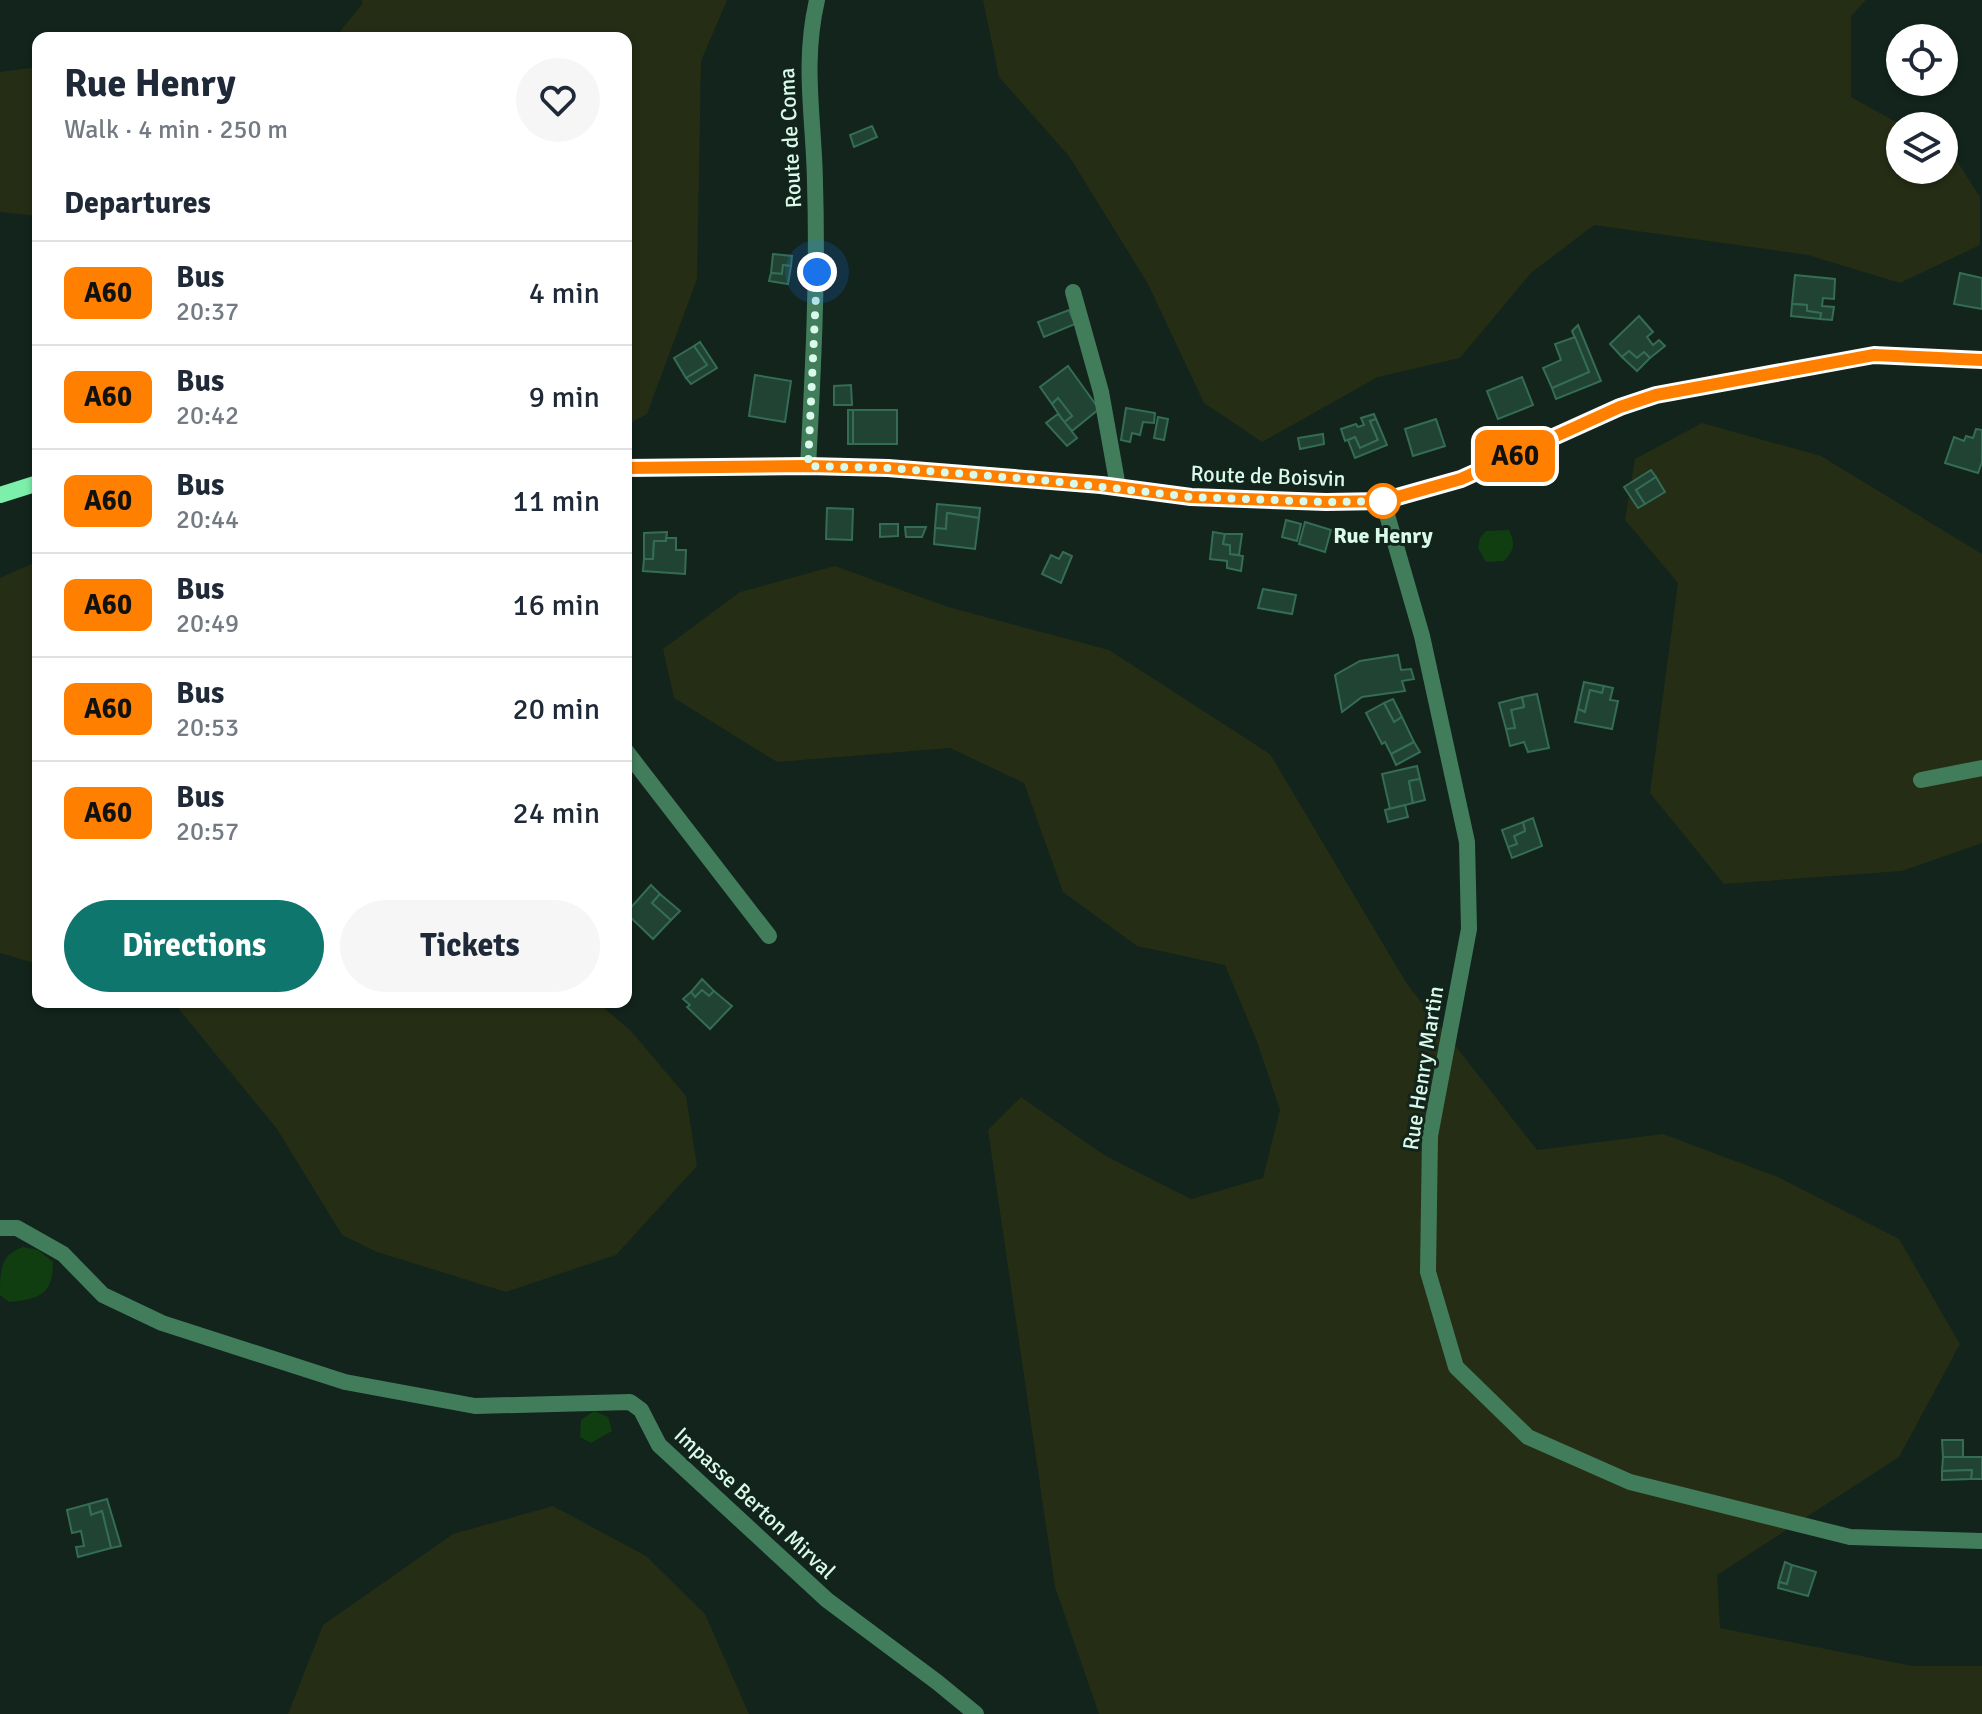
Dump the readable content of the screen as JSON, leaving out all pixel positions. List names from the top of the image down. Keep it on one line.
{"streets":{"main road":["Route de Boisvin"],"street":["Route de Coma","Rue Henry Martin","Impasse Berton Mirval"]},"crossings":[["Route de Coma","Route de Boisvin"],["Route de Boisvin","Rue Henry Martin"]],"places":["Rue Henry"],"lines":["bus line A60"],"page":{"on_map":"A60","heading":[["Rue Henry","Walk · 4 min · 250 m"],"Departures"],"list":[{"mark":"A60","name":"Bus","note":"20:37","value":"4 min"},{"mark":"A60","name":"Bus","note":"20:42","value":"9 min"},{"mark":"A60","name":"Bus","note":"20:44","value":"11 min"},{"mark":"A60","name":"Bus","note":"20:49","value":"16 min"},{"mark":"A60","name":"Bus","note":"20:53","value":"20 min"},{"mark":"A60","name":"Bus","note":"20:57","value":"24 min"}],"buttons":["Directions","Tickets"]}}
